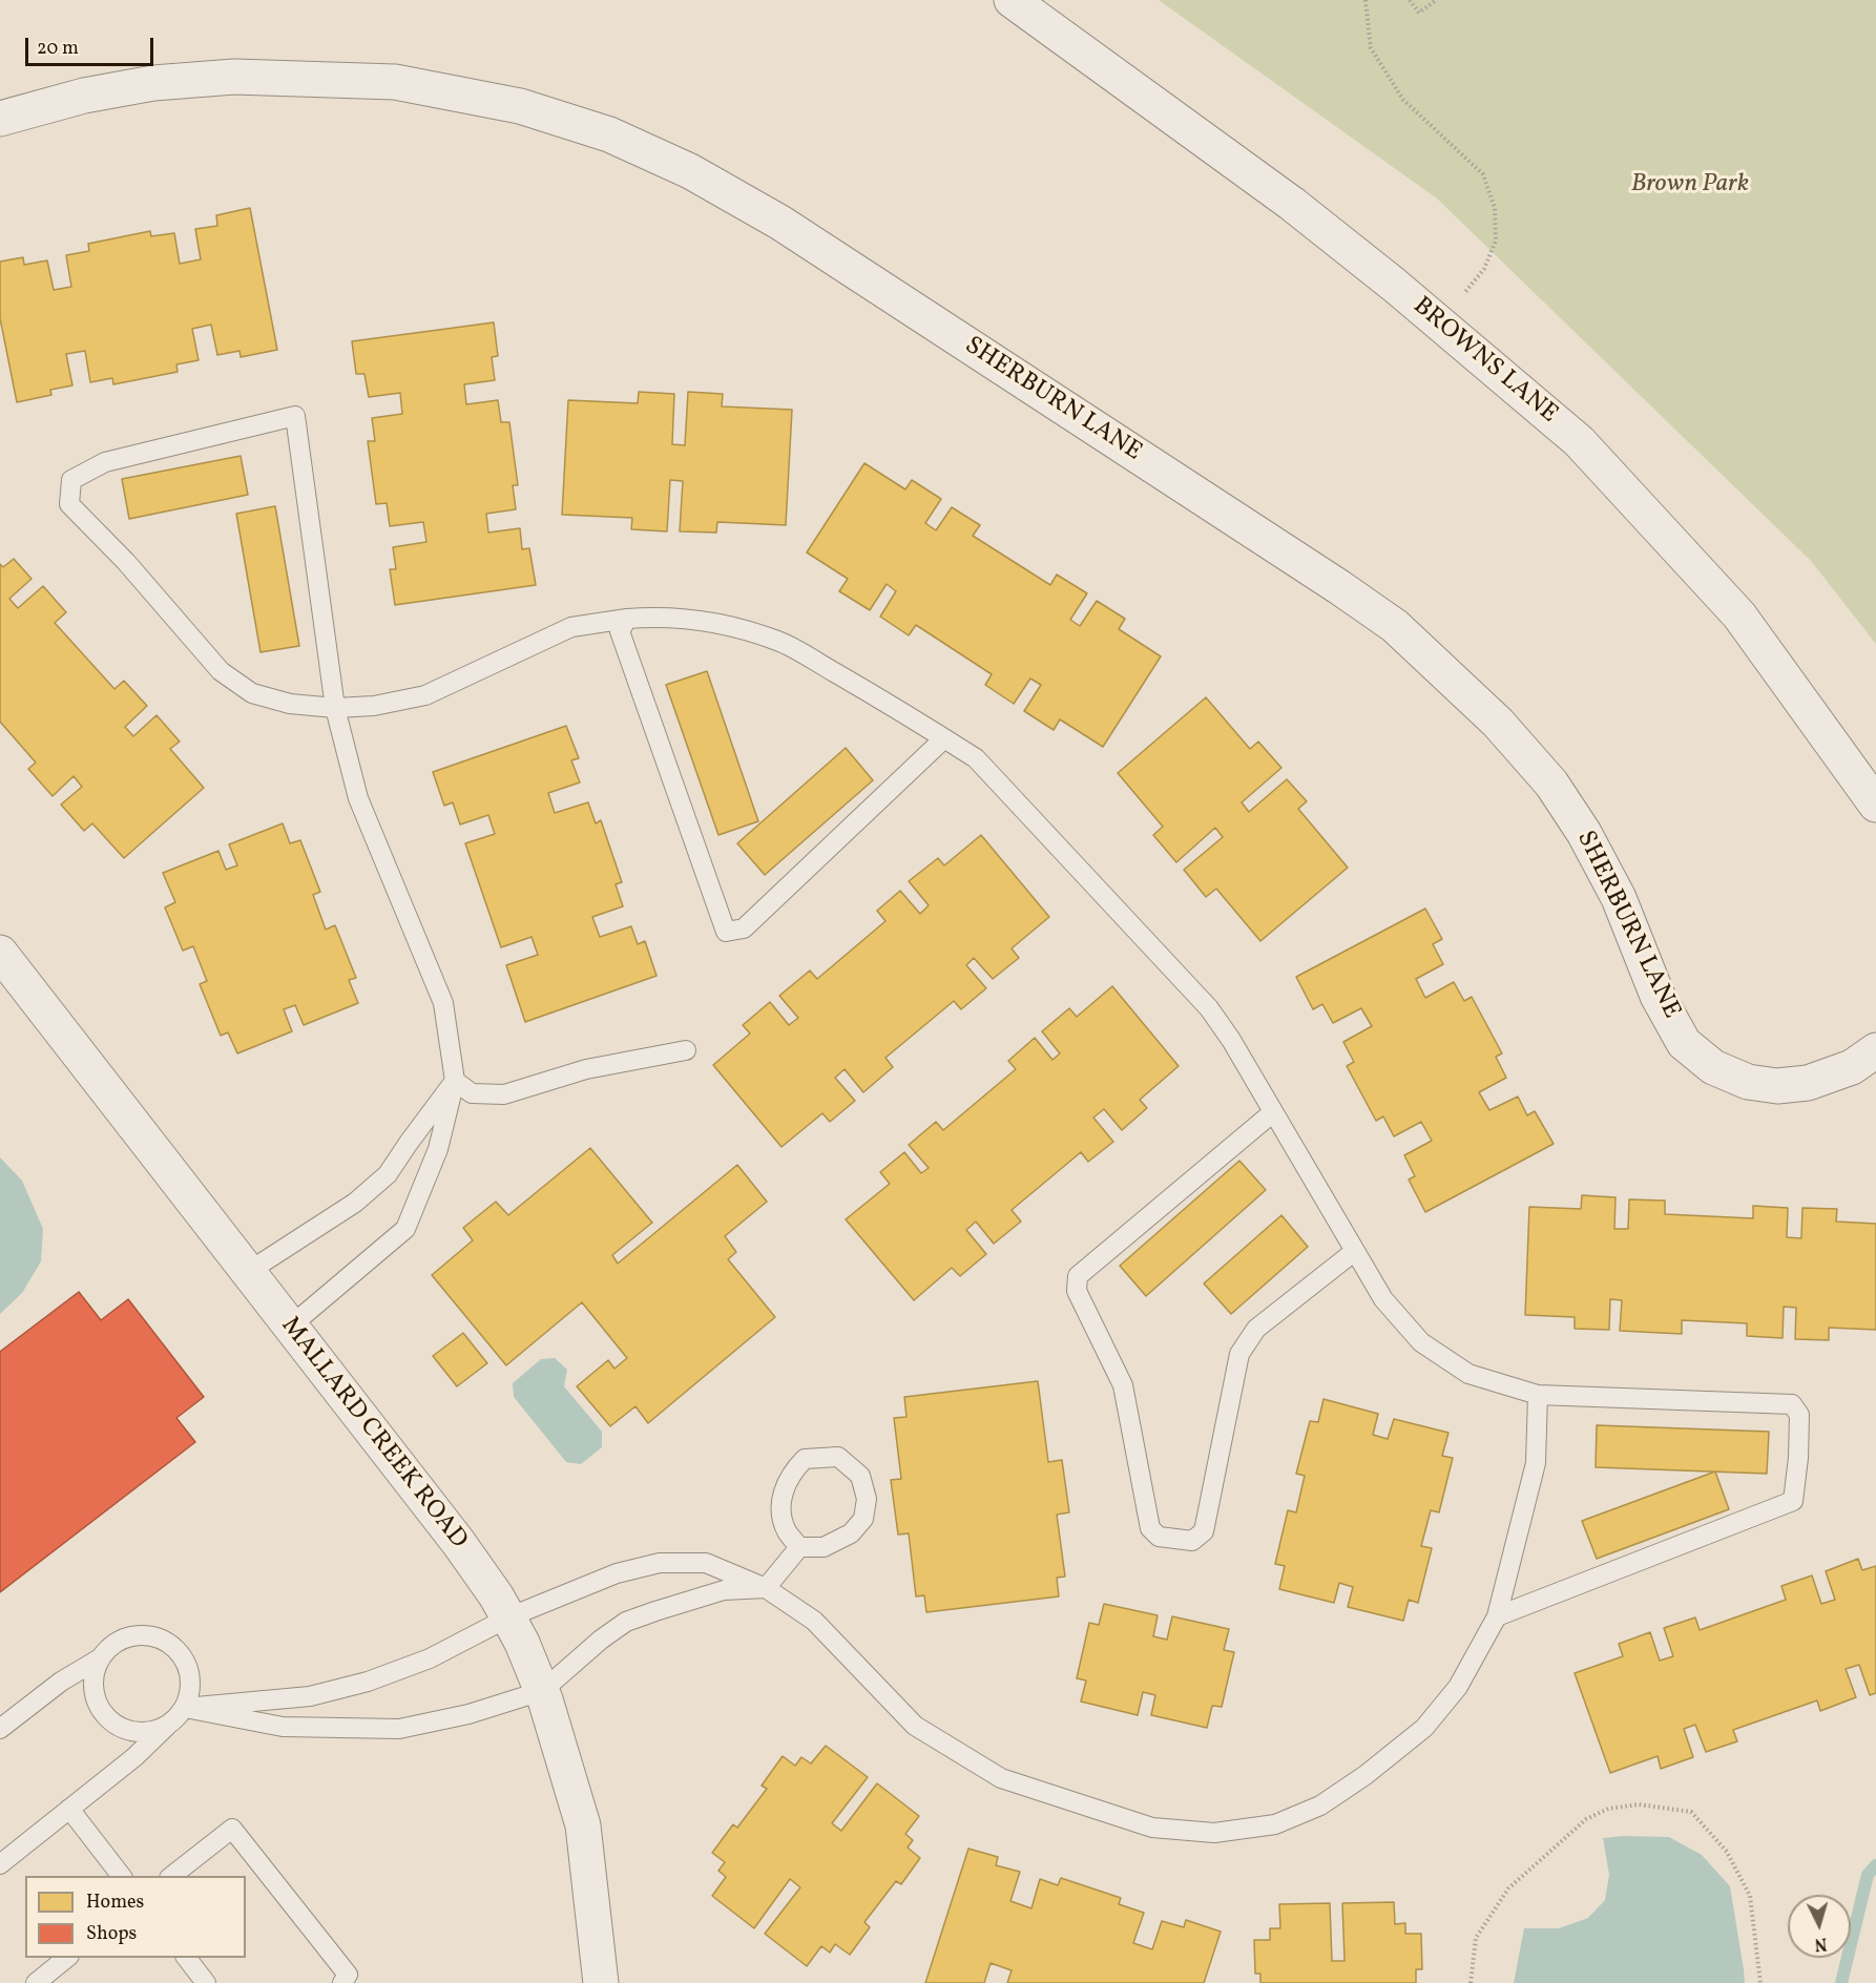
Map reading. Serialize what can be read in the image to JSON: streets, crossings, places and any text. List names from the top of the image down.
{
  "streets": {
    "street": ["BROWNS LANE", "SHERBURN LANE", "MALLARD CREEK ROAD"]
  },
  "parks": ["Brown Park"],
  "legend": ["Homes", "Shops"],
  "scale_bar": "20 m",
  "north": "bottom"
}
